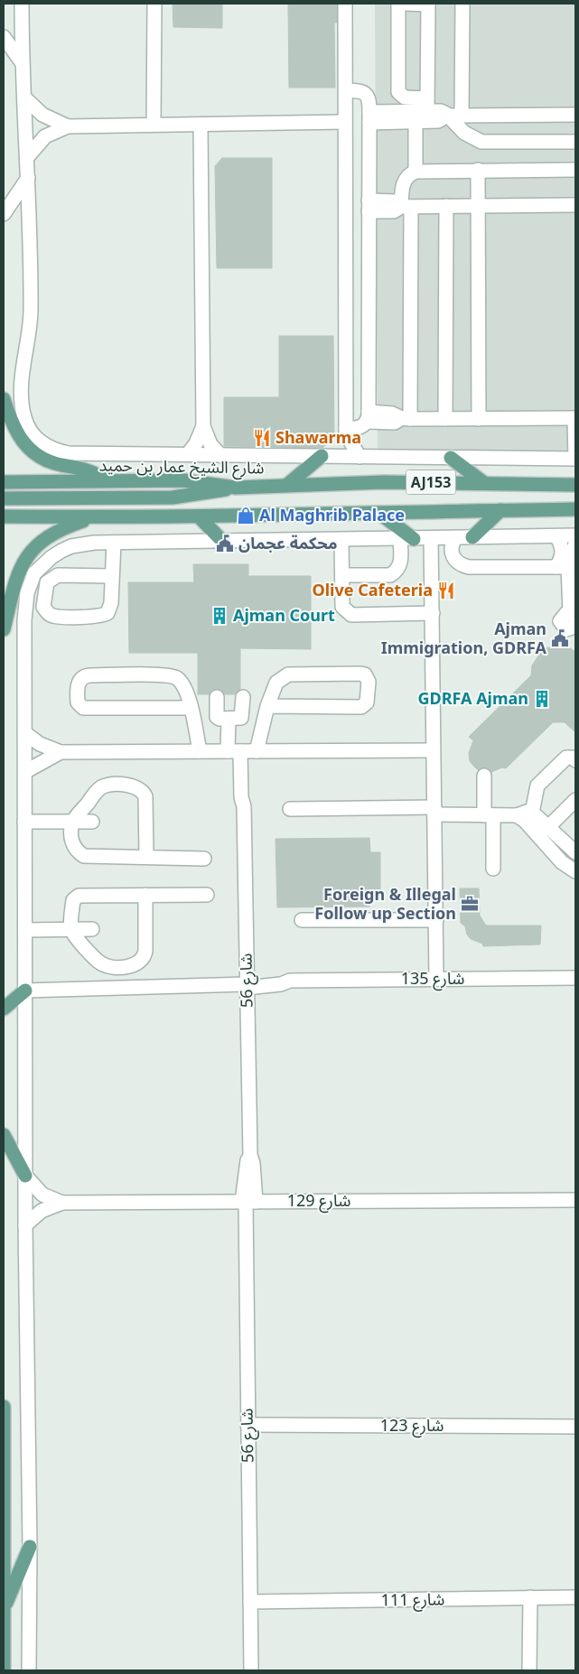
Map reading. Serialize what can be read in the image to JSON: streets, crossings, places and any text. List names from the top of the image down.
{
  "streets": {
    "main road": ["شارع الشيخ عمار بن حميد", "AJ153"],
    "street": [
      "شارع 135",
      "شارع 56",
      "شارع 129",
      "شارع 123",
      "شارع 111"
    ]
  },
  "crossings": [
    ["شارع 135", "شارع 56"],
    ["شارع 56", "شارع 129"],
    ["شارع 56", "شارع 123"],
    ["شارع 56", "شارع 111"]
  ],
  "places": {
    "restaurant": ["Shawarma", "Olive Cafeteria"],
    "shop": ["Al Maghrib Palace"],
    "public building": ["محكمة عجمان", "Ajman Immigration, GDRFA"],
    "building": ["Ajman Court", "GDRFA Ajman"],
    "office": ["Foreign & Illegal Follow up Section"]
  }
}
